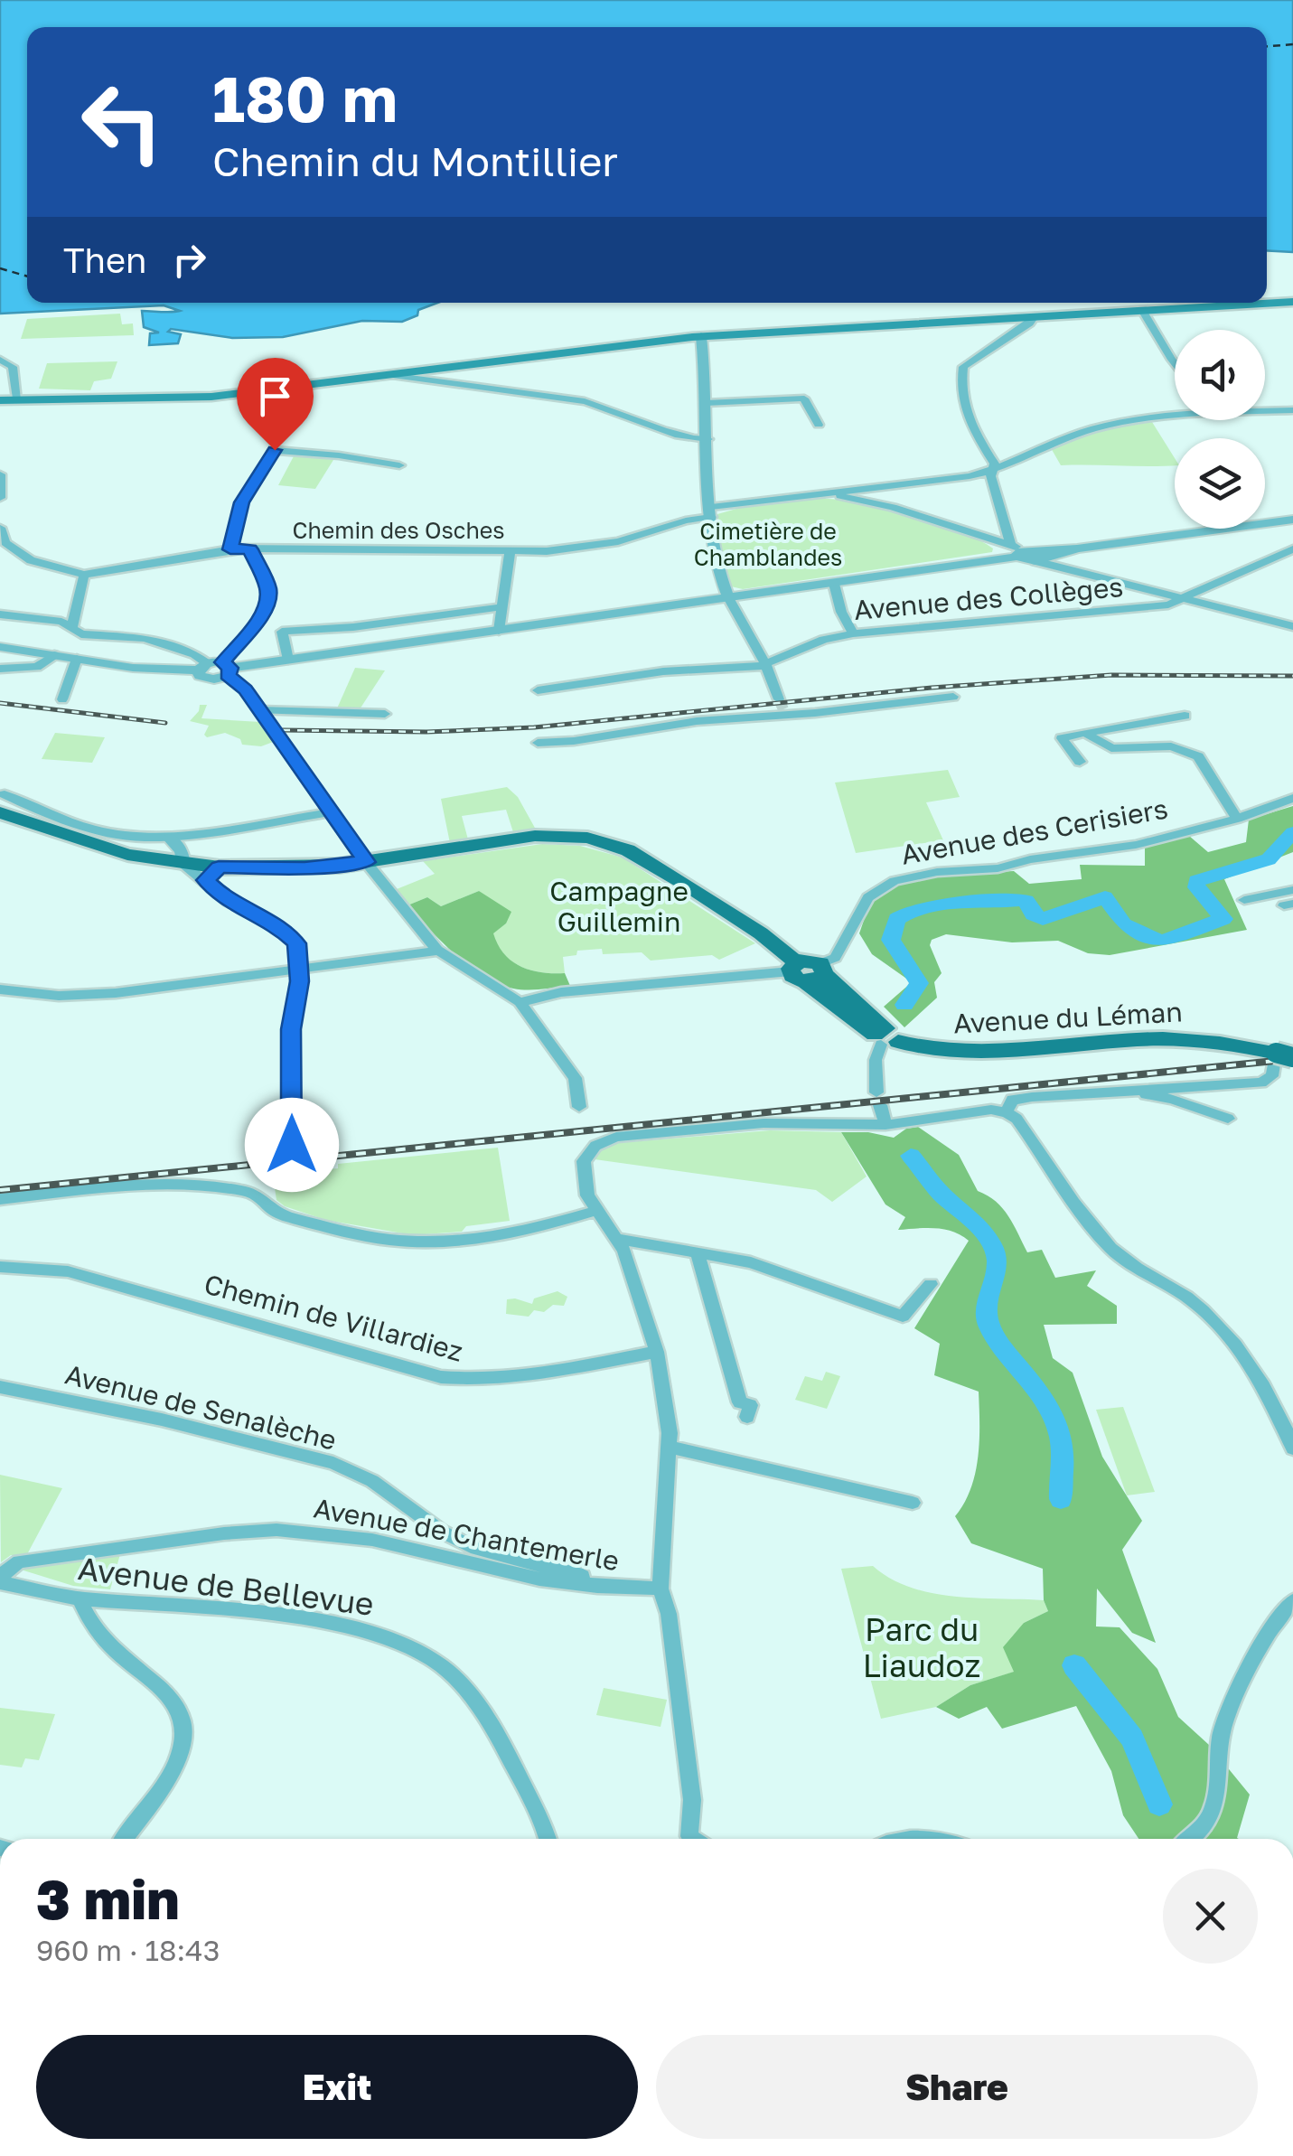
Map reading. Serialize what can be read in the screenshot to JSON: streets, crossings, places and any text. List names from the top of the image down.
{
  "streets": {
    "main road": ["Avenue du Léman"],
    "street": [
      "Chemin des Osches",
      "Avenue des Collèges",
      "Avenue des Cerisiers",
      "Chemin de Villardiez",
      "Avenue de Senalèche",
      "Avenue de Chantemerle",
      "Avenue de Bellevue"
    ]
  },
  "crossings": [
    ["Avenue de Senalèche", "Avenue de Chantemerle"],
    ["Avenue de Chantemerle", "Avenue de Bellevue"]
  ],
  "parks": ["Cimetière de Chamblandes", "Campagne Guillemin", "Parc du Liaudoz"],
  "page": {
    "turn": ["180 m", "Chemin du Montillier"],
    "then": "Then",
    "heading": ["3 min", "960 m · 18:43"],
    "buttons": ["Exit", "Share"]
  }
}
